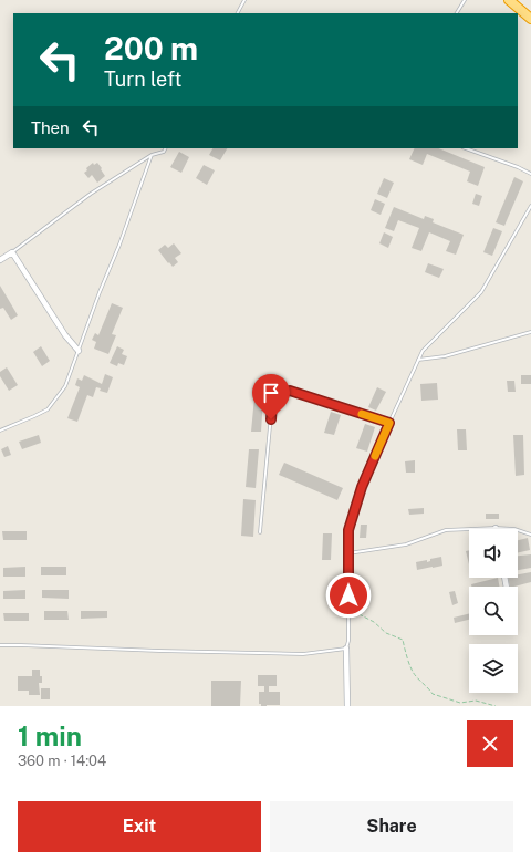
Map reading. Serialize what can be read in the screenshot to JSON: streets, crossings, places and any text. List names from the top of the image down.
{
  "page": {
    "turn": ["200 m", "Turn left"],
    "then": "Then",
    "heading": ["1 min", "360 m · 14:04"],
    "buttons": ["Exit", "Share"]
  }
}
